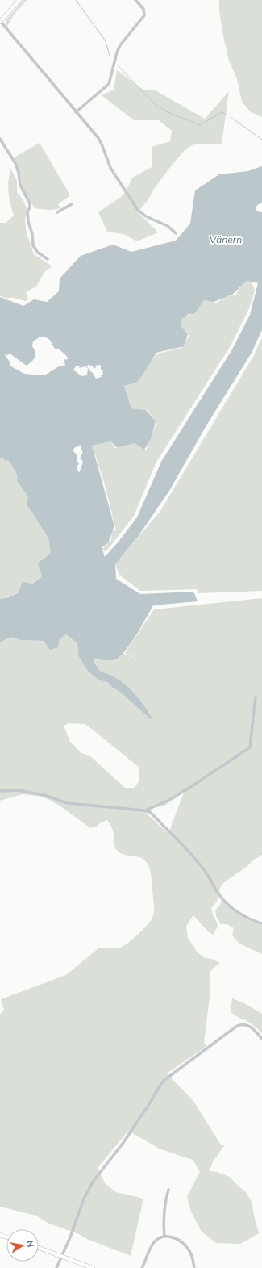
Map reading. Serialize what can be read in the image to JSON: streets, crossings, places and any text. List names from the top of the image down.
{
  "water": ["Vänern"],
  "north": "right"
}
